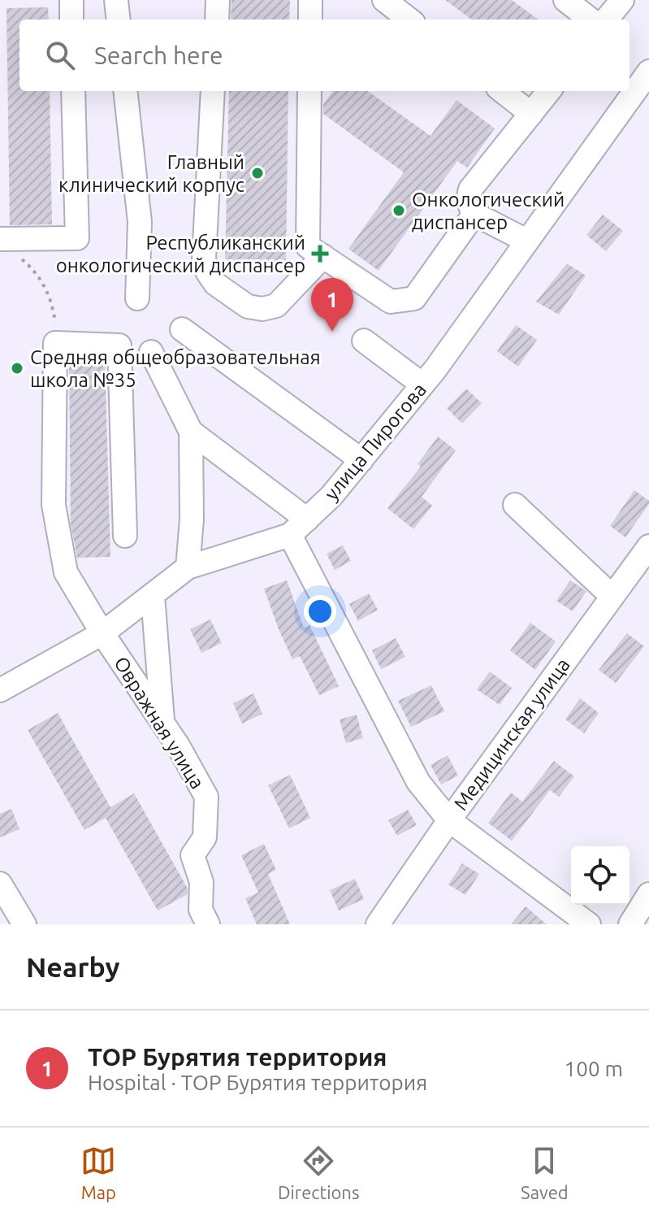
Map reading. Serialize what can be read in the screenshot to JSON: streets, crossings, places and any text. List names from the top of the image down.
{
  "streets": {
    "street": ["улица Пирогова", "Овражная улица", "Медицинская улица"]
  },
  "crossings": [
    ["улица Пирогова", "Овражная улица"]
  ],
  "places": {
    "other": ["Главный клинический корпус", "Онкологический диспансер", "Средняя общеобразовательная школа №35"],
    "health": ["Республиканский онкологический диспансер"]
  },
  "page": {
    "search": "Search here",
    "pins": "1",
    "heading": "Nearby",
    "list": [
      {
        "mark": "1",
        "name": "ТОР Бурятия территория",
        "note": "Hospital · ТОР Бурятия территория",
        "value": "100 m"
      }
    ],
    "nav": ["Map", "Directions", "Saved"]
  }
}
